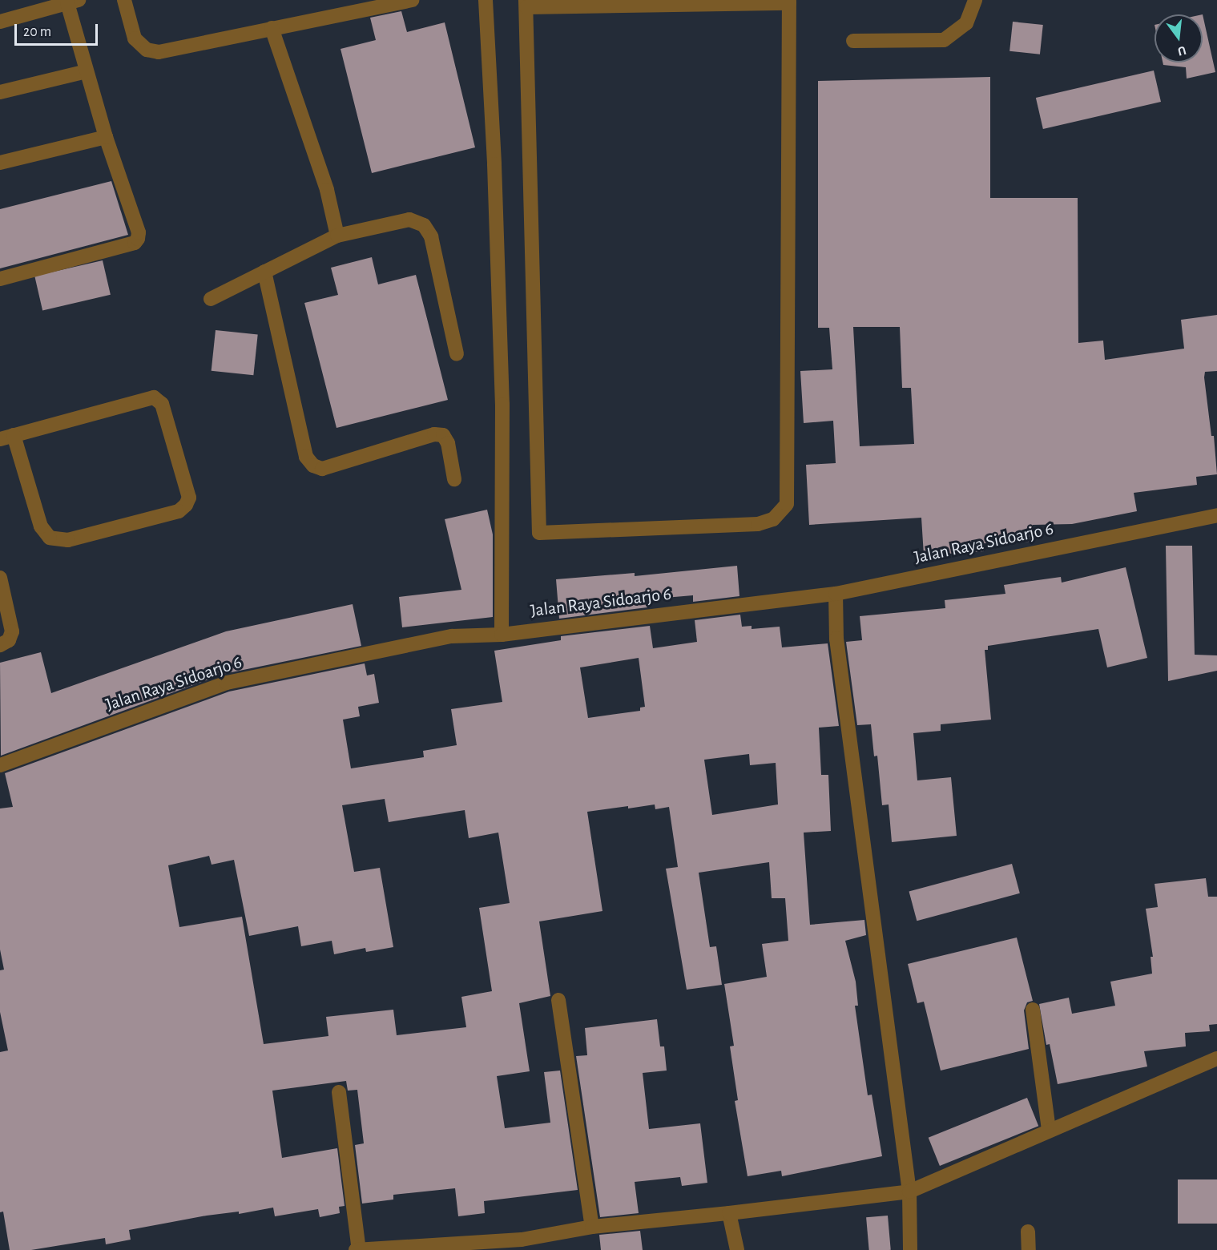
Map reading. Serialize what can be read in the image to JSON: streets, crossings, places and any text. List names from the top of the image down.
{
  "streets": {
    "street": ["Jalan Raya Sidoarjo 6"]
  },
  "scale_bar": "20 m",
  "north": "bottom"
}
